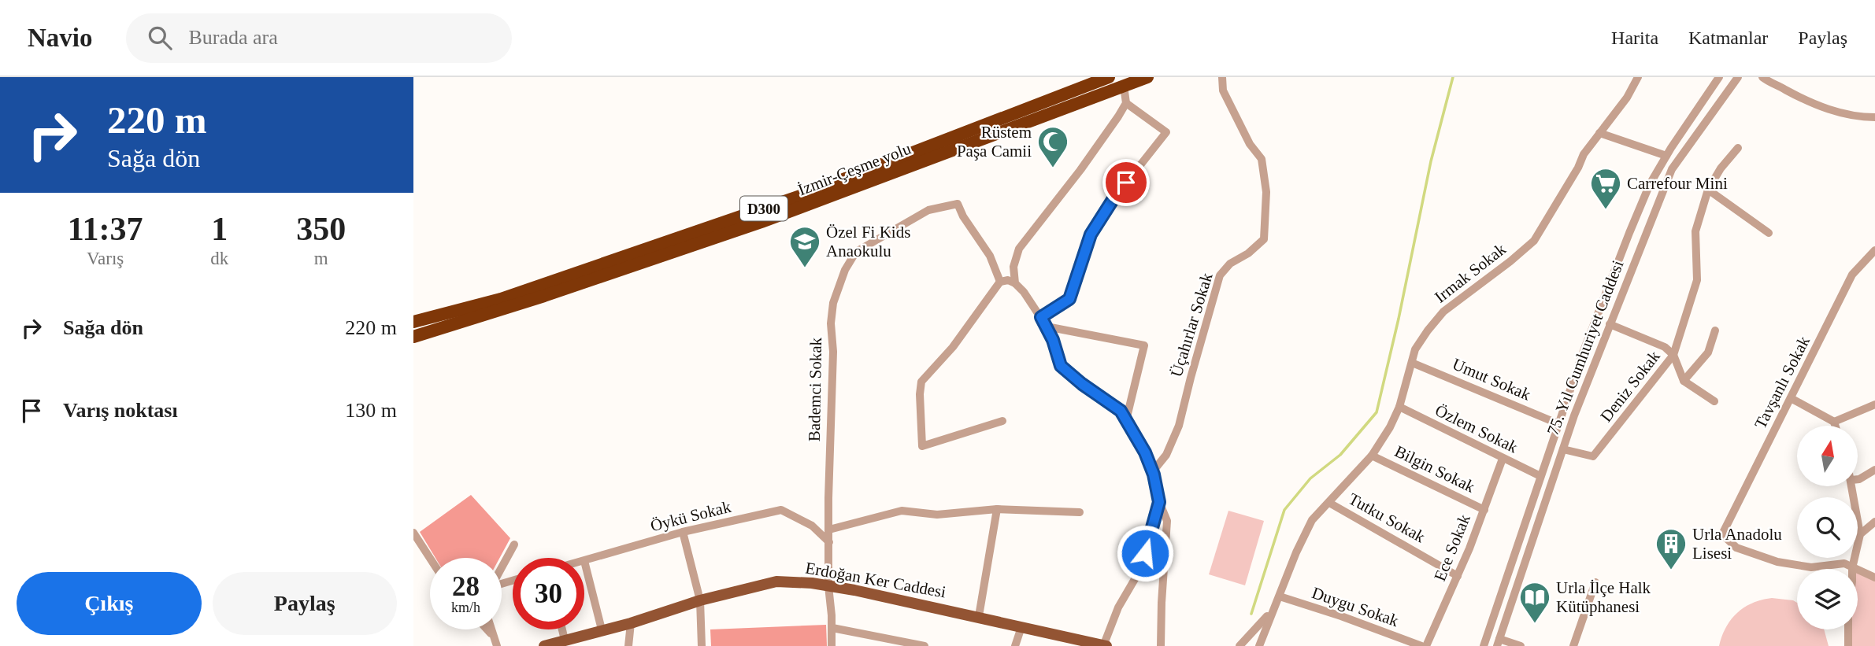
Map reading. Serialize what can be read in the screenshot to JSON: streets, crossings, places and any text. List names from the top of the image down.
{
  "streets": {
    "highway": ["İzmir-Çeşme yolu", "D300"],
    "main road": ["Erdoğan Ker Caddesi"],
    "street": [
      "Irmak Sokak",
      "Üçahırlar Sokak",
      "75. Yıl Cumhuriyet Caddesi",
      "Umut Sokak",
      "Tavşanlı Sokak",
      "Deniz Sokak",
      "Bademci Sokak",
      "Özlem Sokak",
      "Bilgin Sokak",
      "Öykü Sokak",
      "Tutku Sokak",
      "Ece Sokak",
      "Duygu Sokak"
    ]
  },
  "crossings": [
    ["Irmak Sokak", "Umut Sokak"],
    ["Irmak Sokak", "Özlem Sokak"],
    ["Irmak Sokak", "Bilgin Sokak"],
    ["Irmak Sokak", "Tutku Sokak"],
    ["Irmak Sokak", "Duygu Sokak"],
    ["75. Yıl Cumhuriyet Caddesi", "Umut Sokak"],
    ["75. Yıl Cumhuriyet Caddesi", "Deniz Sokak"],
    ["75. Yıl Cumhuriyet Caddesi", "Özlem Sokak"],
    ["Bademci Sokak", "Öykü Sokak"],
    ["Bademci Sokak", "Erdoğan Ker Caddesi"],
    ["Özlem Sokak", "Ece Sokak"],
    ["Bilgin Sokak", "Ece Sokak"],
    ["Tutku Sokak", "Ece Sokak"]
  ],
  "places": {
    "mosque": ["Rüstem Paşa Camii"],
    "supermarket": ["Carrefour Mini"],
    "school or university": ["Özel Fi Kids Anaokulu"],
    "building": ["Urla Anadolu Lisesi"],
    "library": ["Urla İlçe Halk Kütüphanesi"]
  },
  "north": "top",
  "page": {
    "header": "Navio",
    "search": "Burada ara",
    "nav": ["Harita", "Katmanlar", "Paylaş"],
    "turn": ["220 m", "Sağa dön"],
    "eta": [
      "11:37",
      "Varış",
      "1",
      "dk",
      "350",
      "m"
    ],
    "list": [
      {
        "name": "Sağa dön",
        "value": "220 m"
      },
      {
        "name": "Varış noktası",
        "value": "130 m"
      }
    ],
    "speed": "28 km/h",
    "limit": "30",
    "buttons": ["Çıkış", "Paylaş"]
  }
}
